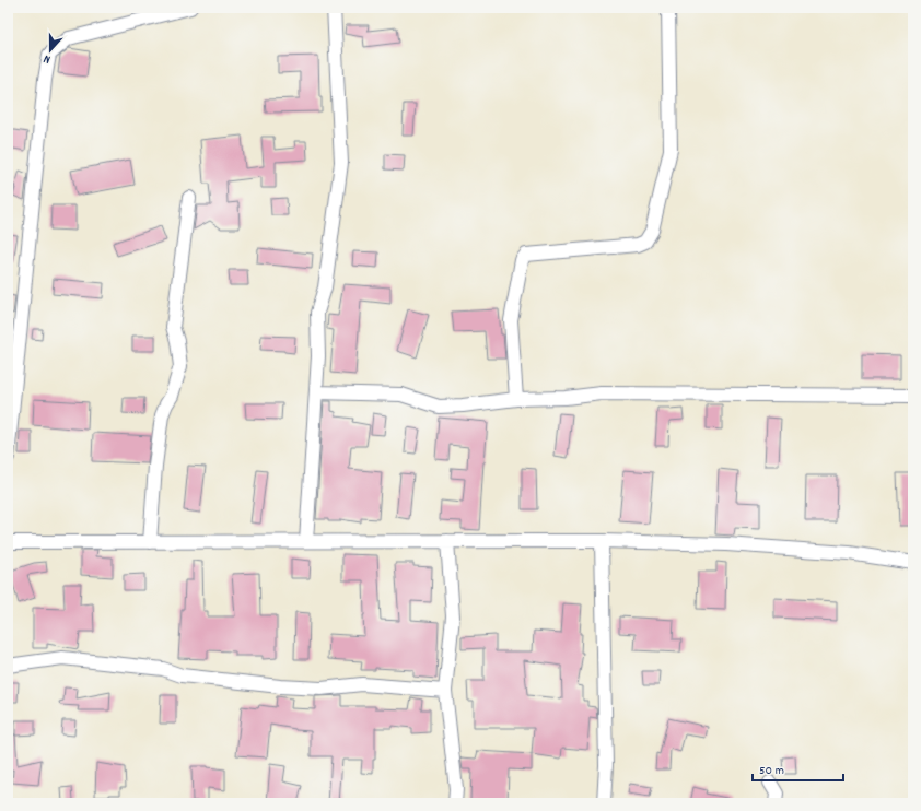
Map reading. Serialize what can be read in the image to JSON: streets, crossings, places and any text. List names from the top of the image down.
{
  "scale_bar": "50 m",
  "north": "bottom"
}
